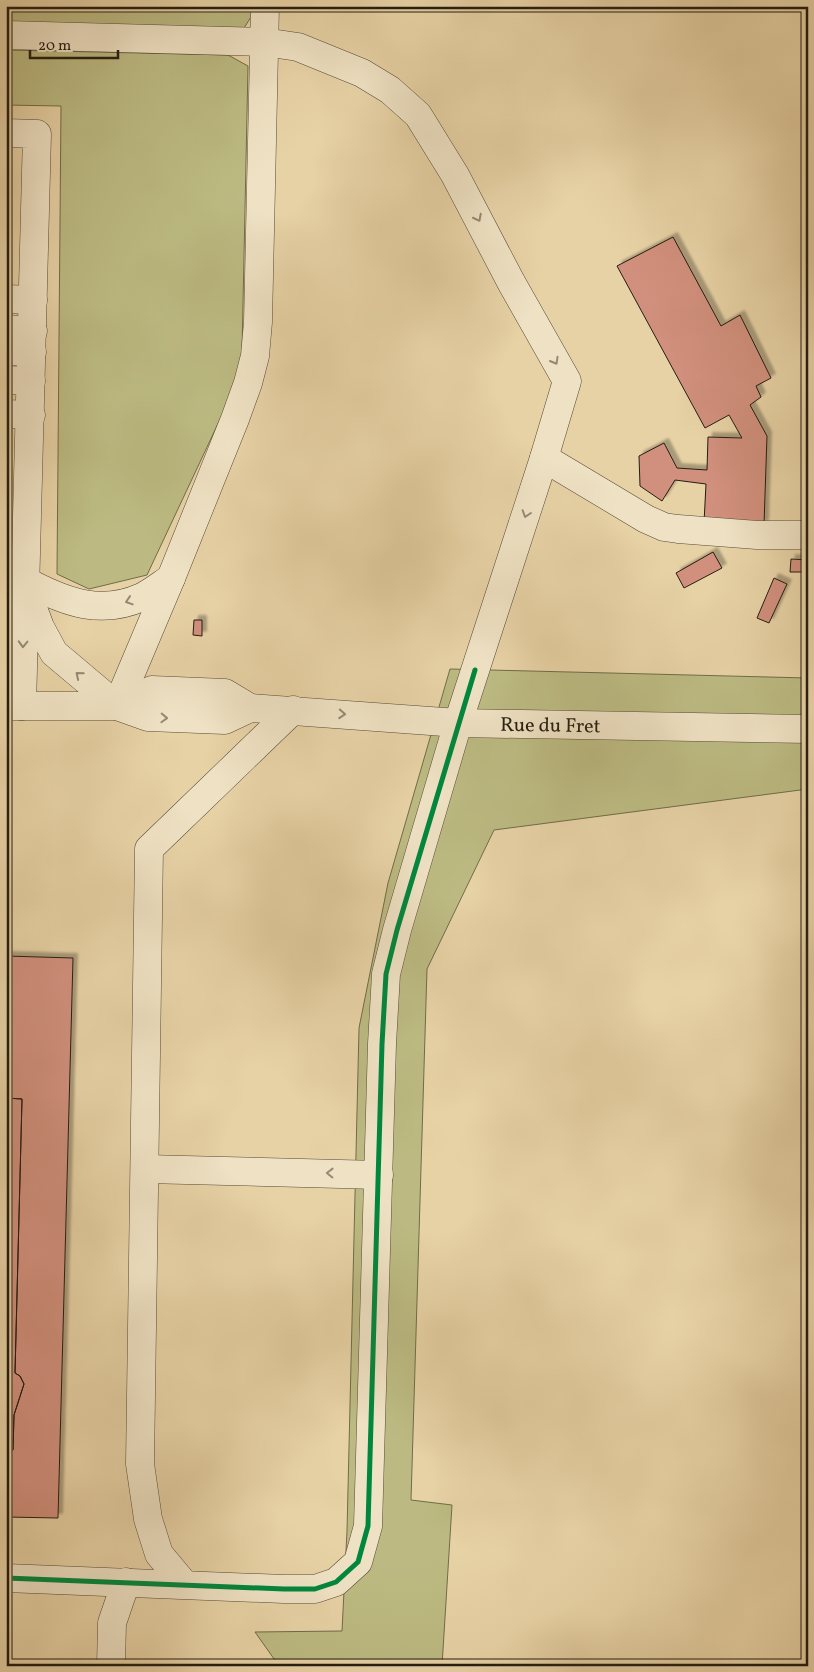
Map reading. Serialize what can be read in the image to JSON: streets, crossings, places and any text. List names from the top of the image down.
{
  "streets": {
    "street": ["Rue du Fret"]
  },
  "scale_bar": "20 m"
}
